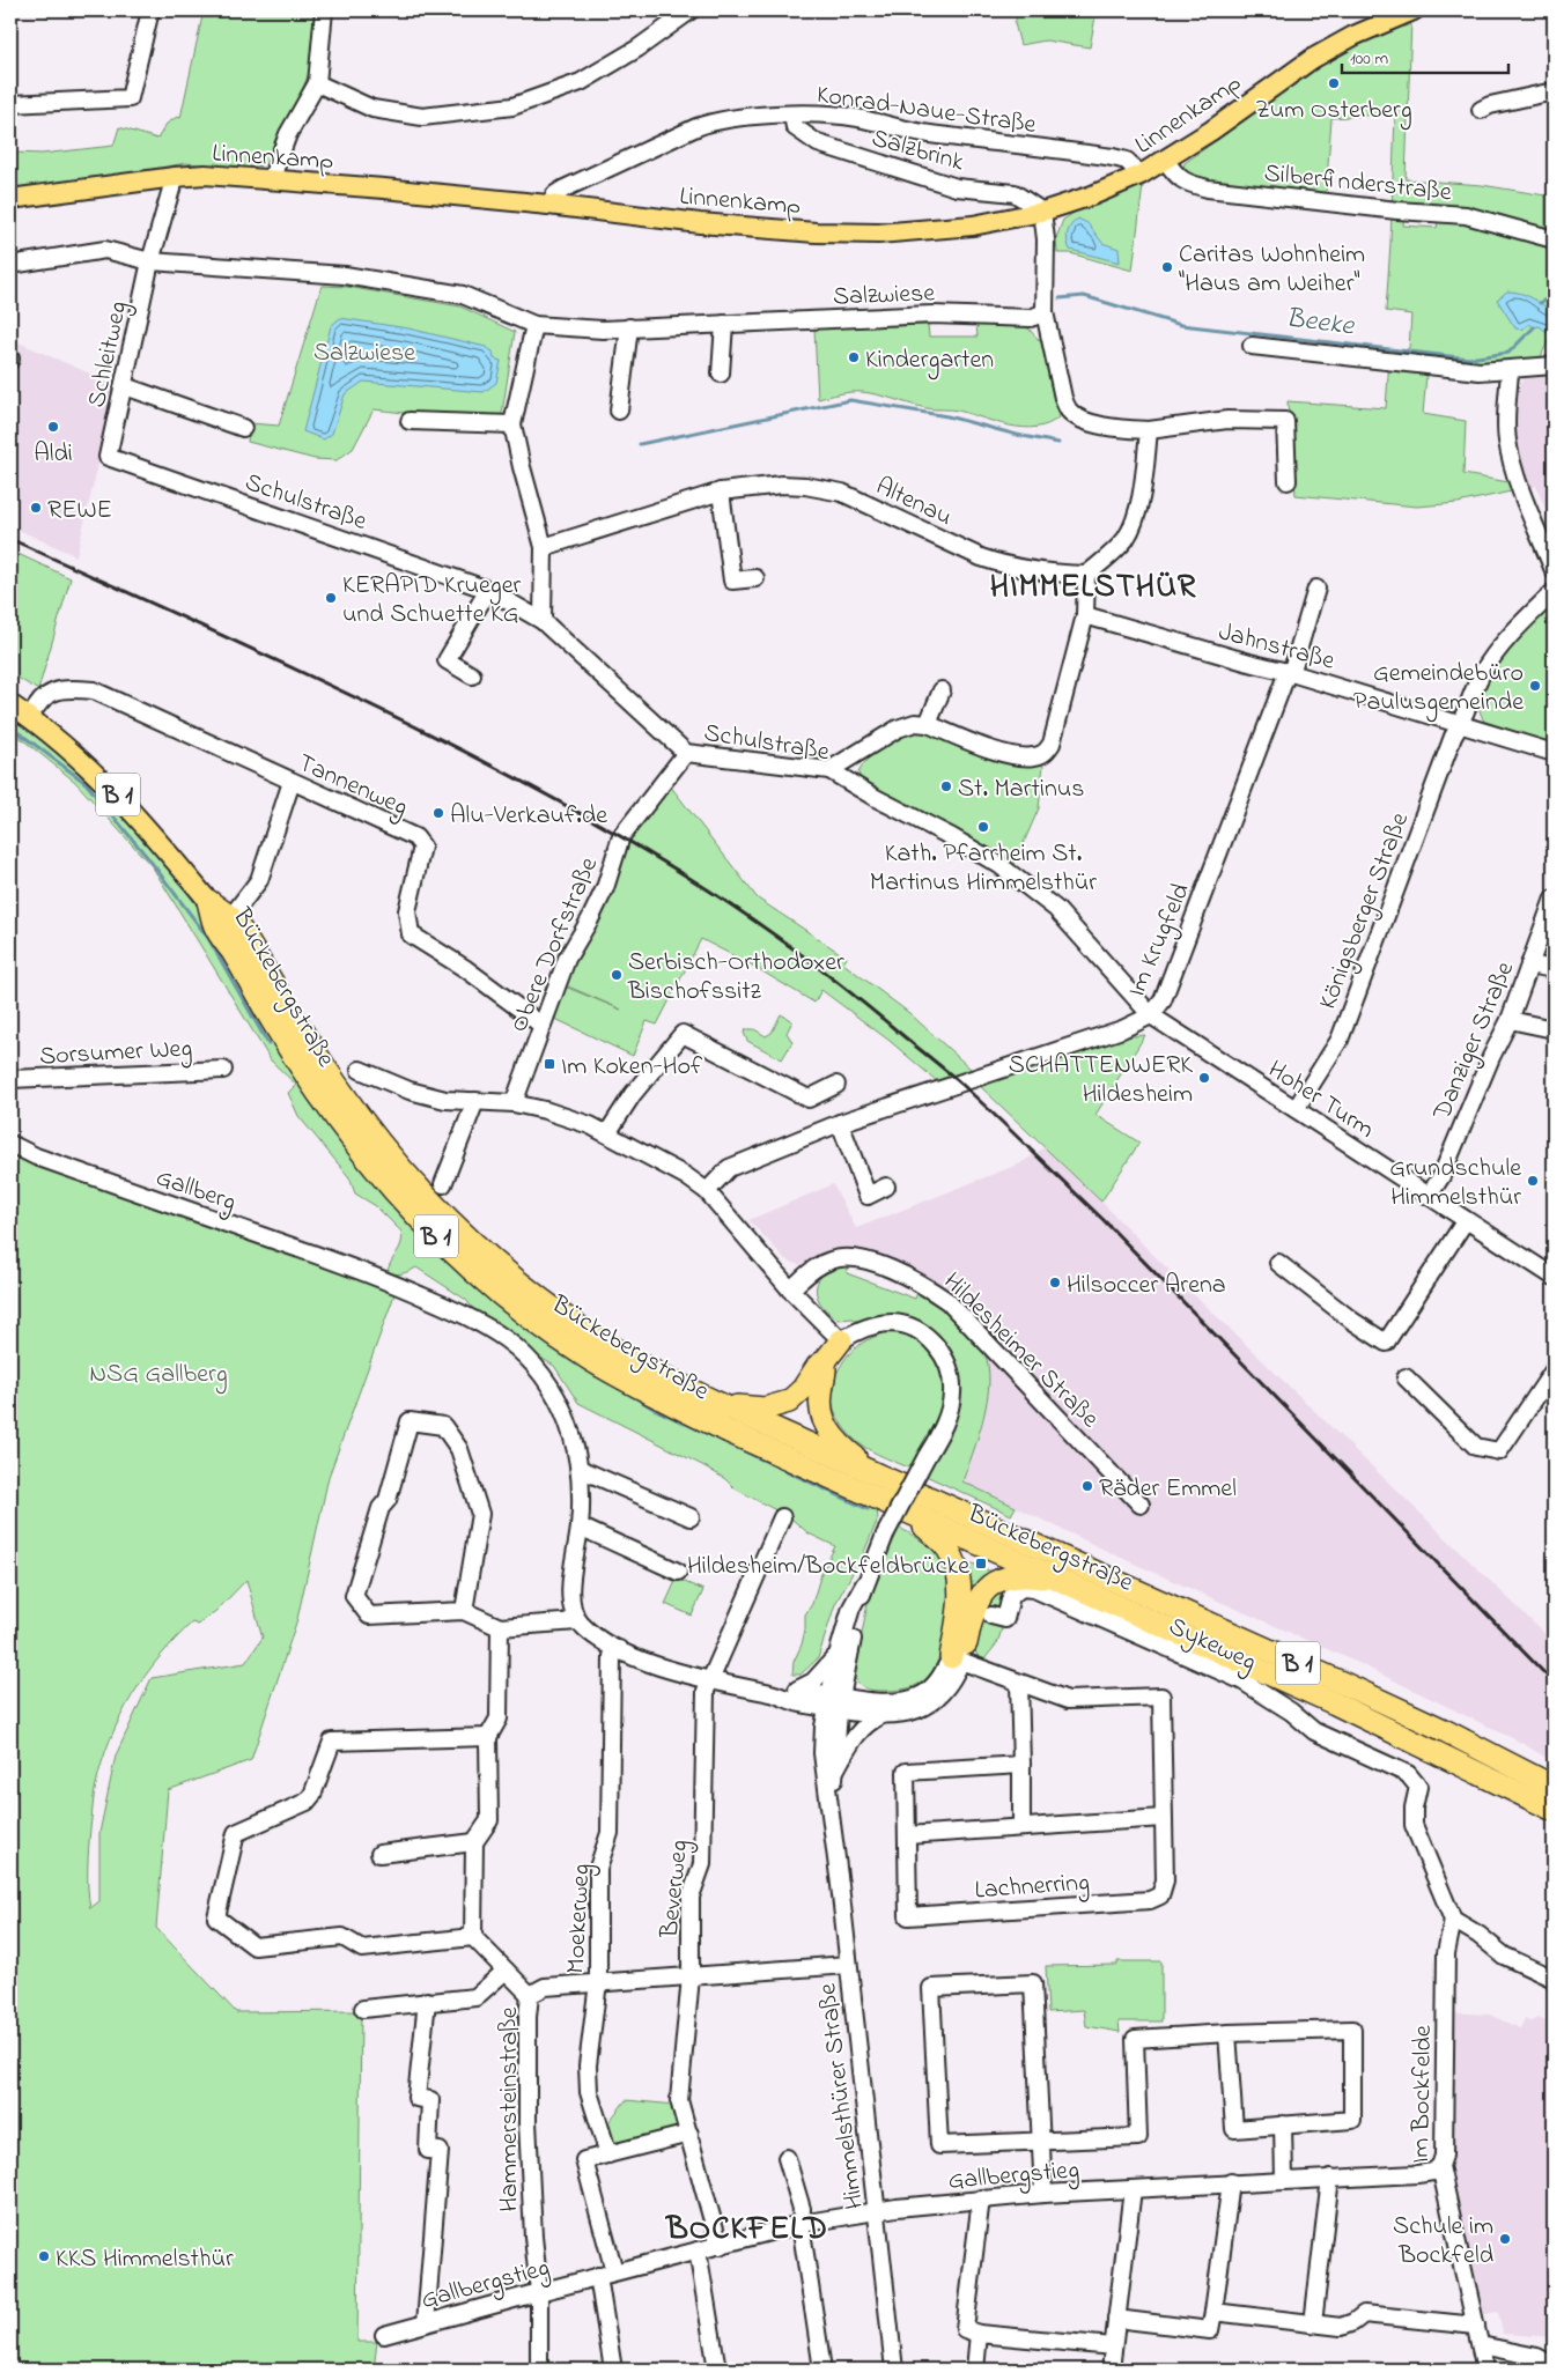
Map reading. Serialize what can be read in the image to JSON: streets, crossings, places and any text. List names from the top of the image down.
{
  "streets": {
    "highway": ["B 1", "Bückebergstraße"],
    "main road": ["Linnenkamp"],
    "street": [
      "Konrad-Naue-Straße",
      "Salzbrink",
      "Silberfinderstraße",
      "Salzwiese",
      "Schleitweg",
      "Schulstraße",
      "Altenau",
      "Jahnstraße",
      "Tannenweg",
      "Königsberger Straße",
      "Im Krugfeld",
      "Obere Dorfstraße",
      "Danziger Straße",
      "Sorsumer Weg",
      "Hoher Turm",
      "Gallberg",
      "Hildesheimer Straße",
      "Sykeweg",
      "Lachnerring",
      "Beverweg",
      "Moekerweg",
      "Im Bockfelde",
      "Himmelsthürer Straße",
      "Hammersteinstraße",
      "Gallbergstieg"
    ]
  },
  "crossings": [
    ["Konrad-Naue-Straße", "Linnenkamp"],
    ["Konrad-Naue-Straße", "Salzbrink"],
    ["Linnenkamp", "Salzbrink"],
    ["Linnenkamp", "Silberfinderstraße"],
    ["Linnenkamp", "Schleitweg"],
    ["Salzwiese", "Schleitweg"],
    ["Schleitweg", "Schulstraße"],
    ["Schulstraße", "Im Krugfeld"],
    ["Schulstraße", "Obere Dorfstraße"],
    ["Schulstraße", "Hoher Turm"],
    ["Jahnstraße", "Königsberger Straße"],
    ["Jahnstraße", "Im Krugfeld"],
    ["Tannenweg", "Obere Dorfstraße"],
    ["B 1", "Bückebergstraße"],
    ["Königsberger Straße", "Hoher Turm"],
    ["Im Krugfeld", "Hoher Turm"],
    ["Danziger Straße", "Hoher Turm"],
    ["Sykeweg", "Im Bockfelde"],
    ["Beverweg", "Hammersteinstraße"],
    ["Beverweg", "Gallbergstieg"],
    ["Moekerweg", "Hammersteinstraße"],
    ["Im Bockfelde", "Gallbergstieg"],
    ["Himmelsthürer Straße", "Hammersteinstraße"],
    ["Himmelsthürer Straße", "Gallbergstieg"],
    ["Hammersteinstraße", "Gallbergstieg"]
  ],
  "districts": ["HIMMELSTHÜR", "BOCKFELD"],
  "water": ["Beeke"],
  "parks": ["Salzwiese", "NSG Gallberg"],
  "places": {
    "other": [
      "Zum Osterberg",
      "Caritas Wohnheim \"Haus am Weiher\"",
      "Kindergarten",
      "Aldi",
      "REWE",
      "KERAPID Krueger und Schuette KG",
      "Gemeindebüro Paulusgemeinde",
      "St. Martinus",
      "Alu-Verkauf.de",
      "Kath. Pfarrheim St. Martinus Himmelsthür",
      "Serbisch-Orthodoxer Bischofssitz",
      "SCHATTENWERK Hildesheim",
      "Grundschule Himmelsthür",
      "Hilsoccer Arena",
      "Räder Emmel",
      "Schule im Bockfeld",
      "KKS Himmelsthür"
    ],
    "transit": ["Im Koken-Hof", "Hildesheim/Bockfeldbrücke"]
  },
  "scale_bar": "100 m"
}
